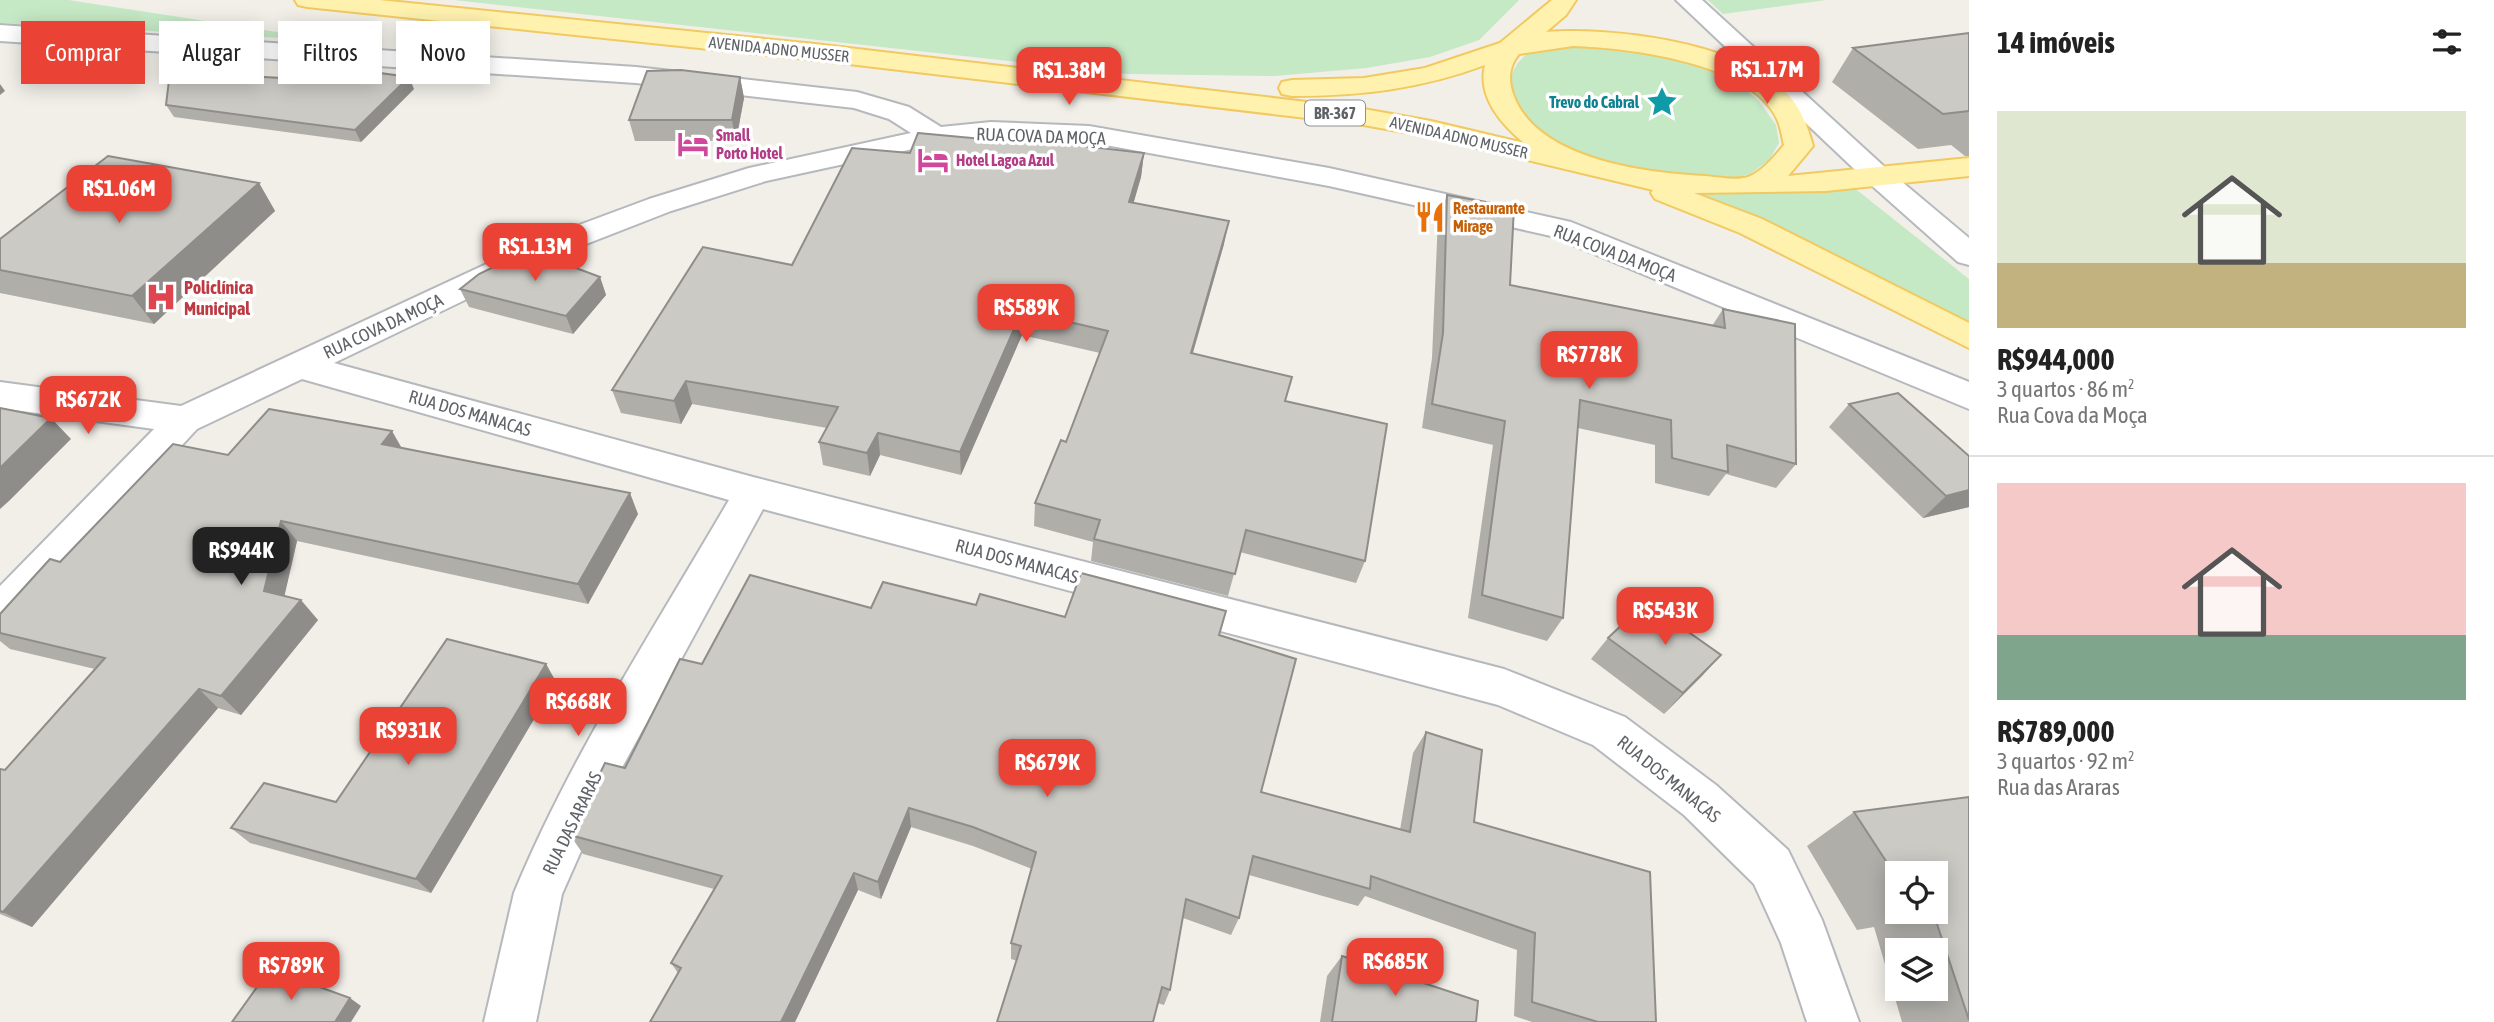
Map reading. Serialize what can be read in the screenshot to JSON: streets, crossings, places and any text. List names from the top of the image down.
{
  "streets": {
    "main road": ["AVENIDA ADNO MUSSER", "BR-367"],
    "street": ["RUA COVA DA MOÇA", "RUA DOS MANACAS", "RUA DAS ARARAS"]
  },
  "crossings": [
    ["AVENIDA ADNO MUSSER", "BR-367"],
    ["RUA COVA DA MOÇA", "RUA DOS MANACAS"],
    ["RUA DOS MANACAS", "RUA DAS ARARAS"]
  ],
  "places": {
    "place": ["Trevo do Cabral"],
    "hotel": ["Small Porto Hotel", "Hotel Lagoa Azul"],
    "restaurant": ["Restaurante Mirage"],
    "hospital": ["Policlínica Municipal"]
  },
  "page": {
    "heading": "14 imóveis",
    "chip": [
      "Comprar",
      "Alugar",
      "Filtros",
      "Novo"
    ],
    "price": [
      "R$1.17M",
      "R$1.38M",
      "R$1.06M",
      "R$1.13M",
      "R$589K",
      "R$778K",
      "R$672K",
      "R$944K",
      "R$543K",
      "R$668K",
      "R$931K",
      "R$679K",
      "R$685K",
      "R$789K"
    ],
    "list": [
      {
        "name": "R$944,000",
        "note": "3 quartos · 86 m² · Rua Cova da Moça"
      },
      {
        "name": "R$789,000",
        "note": "3 quartos · 92 m² · Rua das Araras"
      }
    ]
  }
}
